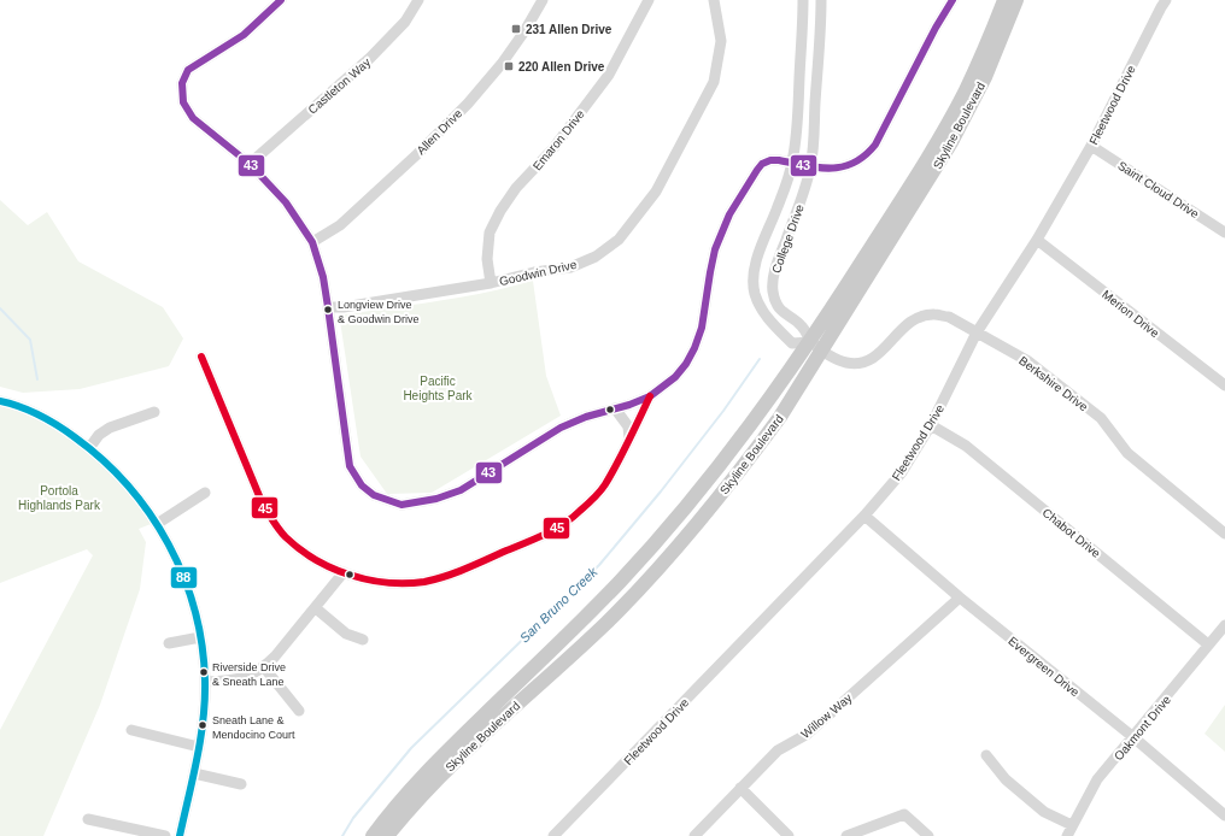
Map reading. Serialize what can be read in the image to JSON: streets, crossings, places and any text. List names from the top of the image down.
{
  "streets": {
    "main road": ["Skyline Boulevard"],
    "street": [
      "Castleton Way",
      "Fleetwood Drive",
      "Allen Drive",
      "Emaron Drive",
      "Saint Cloud Drive",
      "College Drive",
      "Goodwin Drive",
      "Merion Drive",
      "Berkshire Drive",
      "Chabot Drive",
      "Evergreen Drive",
      "Willow Way",
      "Oakmont Drive"
    ]
  },
  "crossings": [
    ["Fleetwood Drive", "Saint Cloud Drive"],
    ["Fleetwood Drive", "Merion Drive"],
    ["Fleetwood Drive", "Berkshire Drive"],
    ["Fleetwood Drive", "Chabot Drive"],
    ["Fleetwood Drive", "Evergreen Drive"],
    ["Skyline Boulevard", "College Drive"],
    ["Skyline Boulevard", "Berkshire Drive"],
    ["Emaron Drive", "Goodwin Drive"],
    ["College Drive", "Berkshire Drive"],
    ["Chabot Drive", "Oakmont Drive"],
    ["Evergreen Drive", "Willow Way"],
    ["Evergreen Drive", "Oakmont Drive"]
  ],
  "water": ["San Bruno Creek"],
  "parks": ["Pacific Heights Park", "Portola Highlands Park"],
  "places": {
    "transit": ["231 Allen Drive", "220 Allen Drive"],
    "other": ["Longview Drive & Goodwin Drive", "Riverside Drive & Sneath Lane", "Sneath Lane & Mendocino Court"]
  },
  "lines": ["transit line 43", "transit line 45", "transit line 88"]
}
